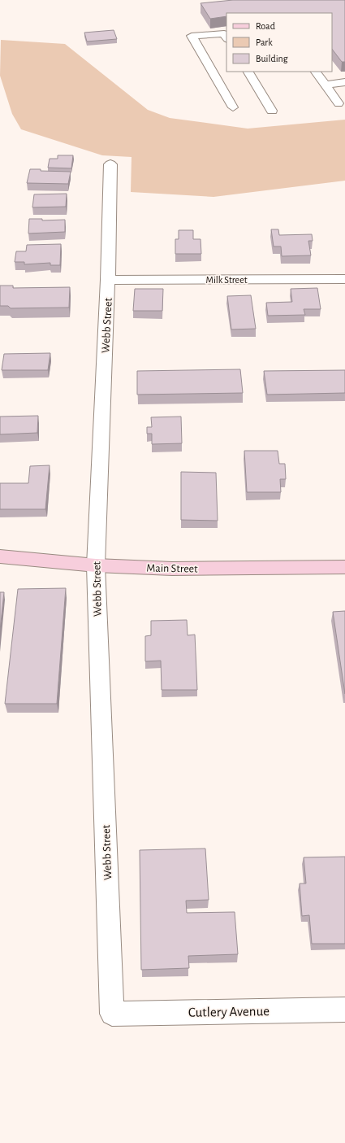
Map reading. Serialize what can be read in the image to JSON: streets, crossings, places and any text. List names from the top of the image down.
{
  "streets": {
    "main road": ["Main Street"],
    "street": ["Milk Street", "Webb Street", "Cutlery Avenue"]
  },
  "crossings": [
    ["Milk Street", "Webb Street"],
    ["Webb Street", "Main Street"],
    ["Webb Street", "Cutlery Avenue"]
  ],
  "legend": ["Road", "Park", "Building"]
}
